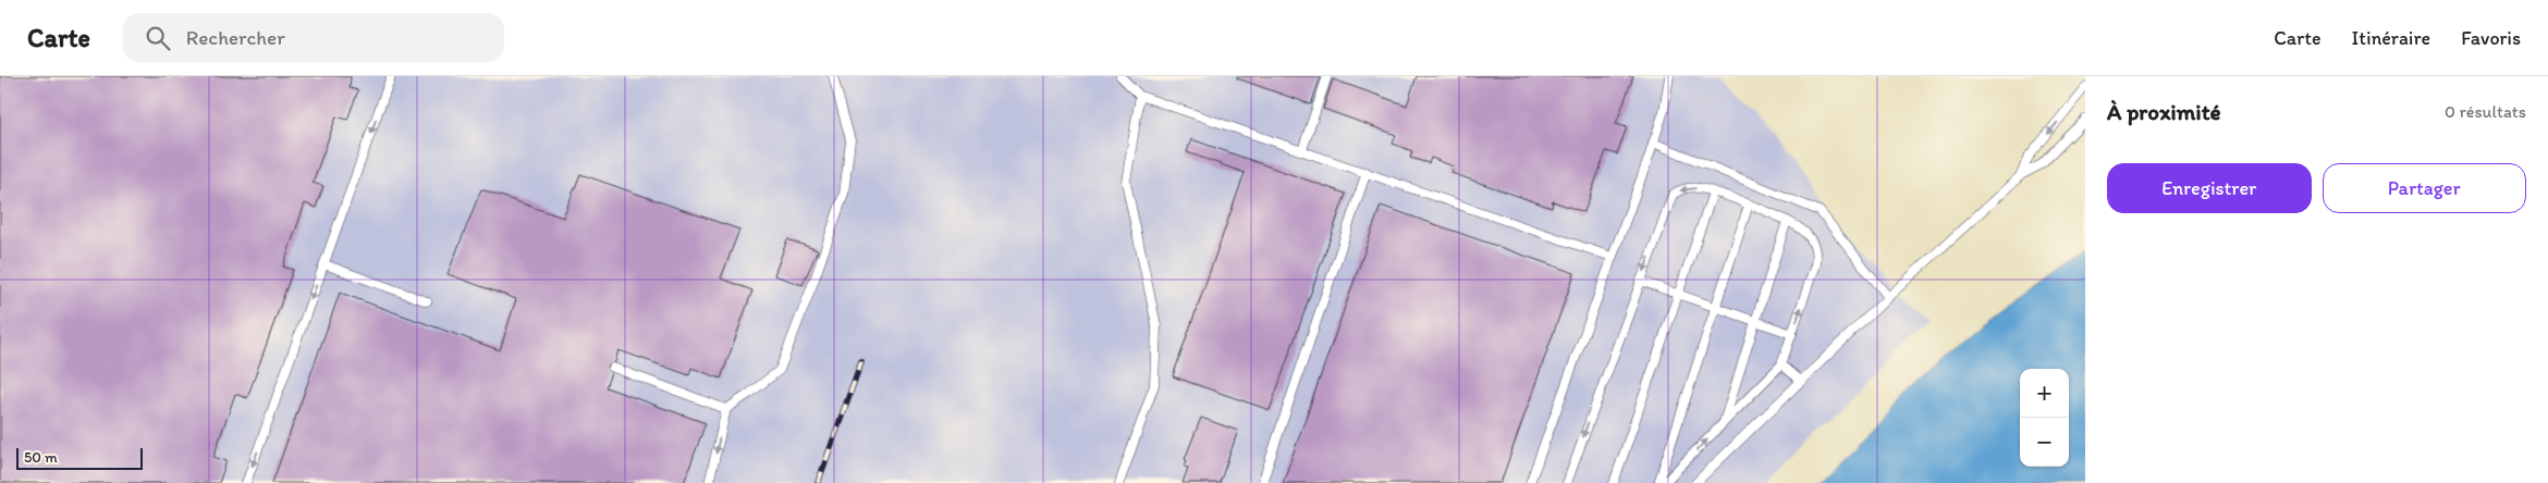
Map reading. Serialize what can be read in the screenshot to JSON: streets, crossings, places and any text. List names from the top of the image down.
{
  "scale_bar": "50 m",
  "page": {
    "header": "Carte",
    "search": "Rechercher",
    "nav": ["Carte", "Itinéraire", "Favoris"],
    "heading": ["À proximité", "0 résultats"],
    "buttons": ["Enregistrer", "Partager"],
    "map_buttons": ["+", "−"],
    "scale": "50 m"
  }
}
